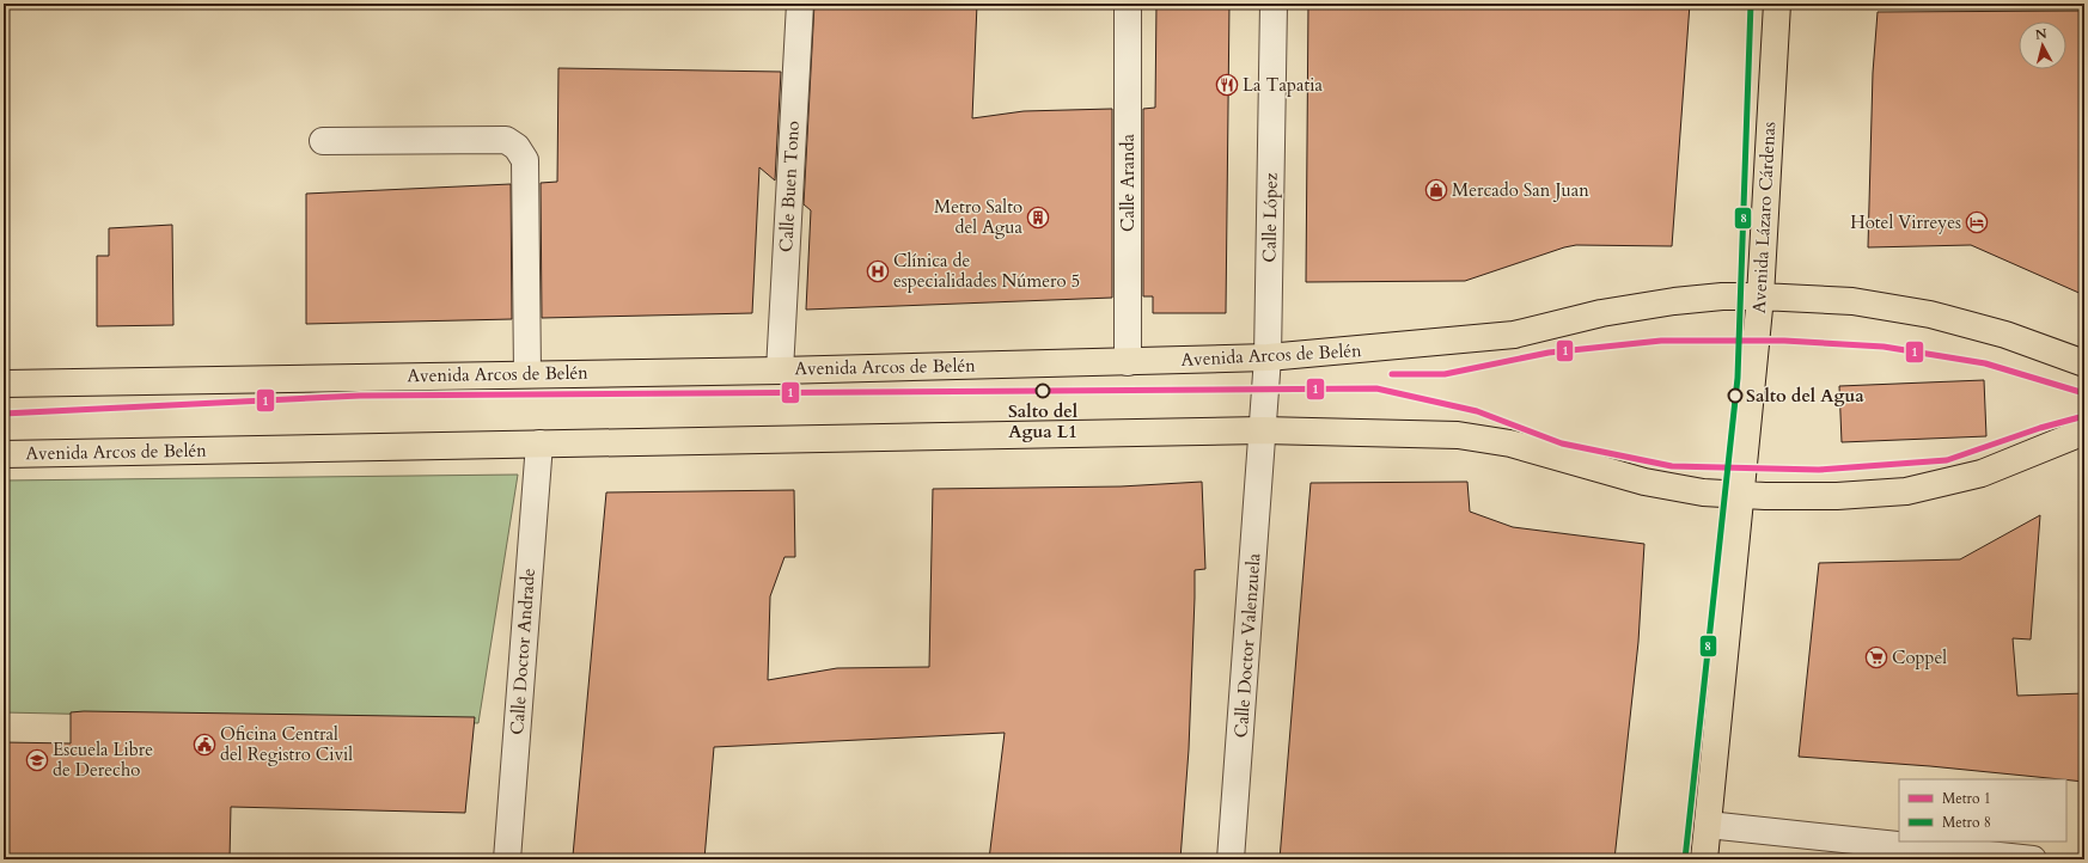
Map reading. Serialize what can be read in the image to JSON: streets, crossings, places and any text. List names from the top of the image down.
{
  "streets": {
    "main road": ["Avenida Lázaro Cárdenas", "Avenida Arcos de Belén"],
    "street": [
      "Calle Aranda",
      "Calle Buen Tono",
      "Calle López",
      "Calle Doctor Valenzuela",
      "Calle Doctor Andrade"
    ]
  },
  "crossings": [
    ["Calle Aranda", "Avenida Arcos de Belén"],
    ["Calle Buen Tono", "Avenida Arcos de Belén"],
    ["Calle López", "Avenida Arcos de Belén"],
    ["Calle López", "Calle Doctor Valenzuela"],
    ["Avenida Lázaro Cárdenas", "Avenida Arcos de Belén"],
    ["Avenida Arcos de Belén", "Calle Doctor Valenzuela"],
    ["Avenida Arcos de Belén", "Calle Doctor Andrade"]
  ],
  "places": {
    "restaurant": ["La Tapatia"],
    "shop": ["Mercado San Juan"],
    "building": ["Metro Salto del Agua"],
    "hotel": ["Hotel Virreyes"],
    "hospital": ["Clínica de especialidades Número 5"],
    "other": ["Salto del Agua L1", "Salto del Agua"],
    "supermarket": ["Coppel"],
    "public building": ["Oficina Central del Registro Civil"],
    "school or university": ["Escuela Libre de Derecho"]
  },
  "lines": ["metro line 8", "metro line 1"],
  "legend": ["Metro 1", "Metro 8"],
  "north": "top"
}
